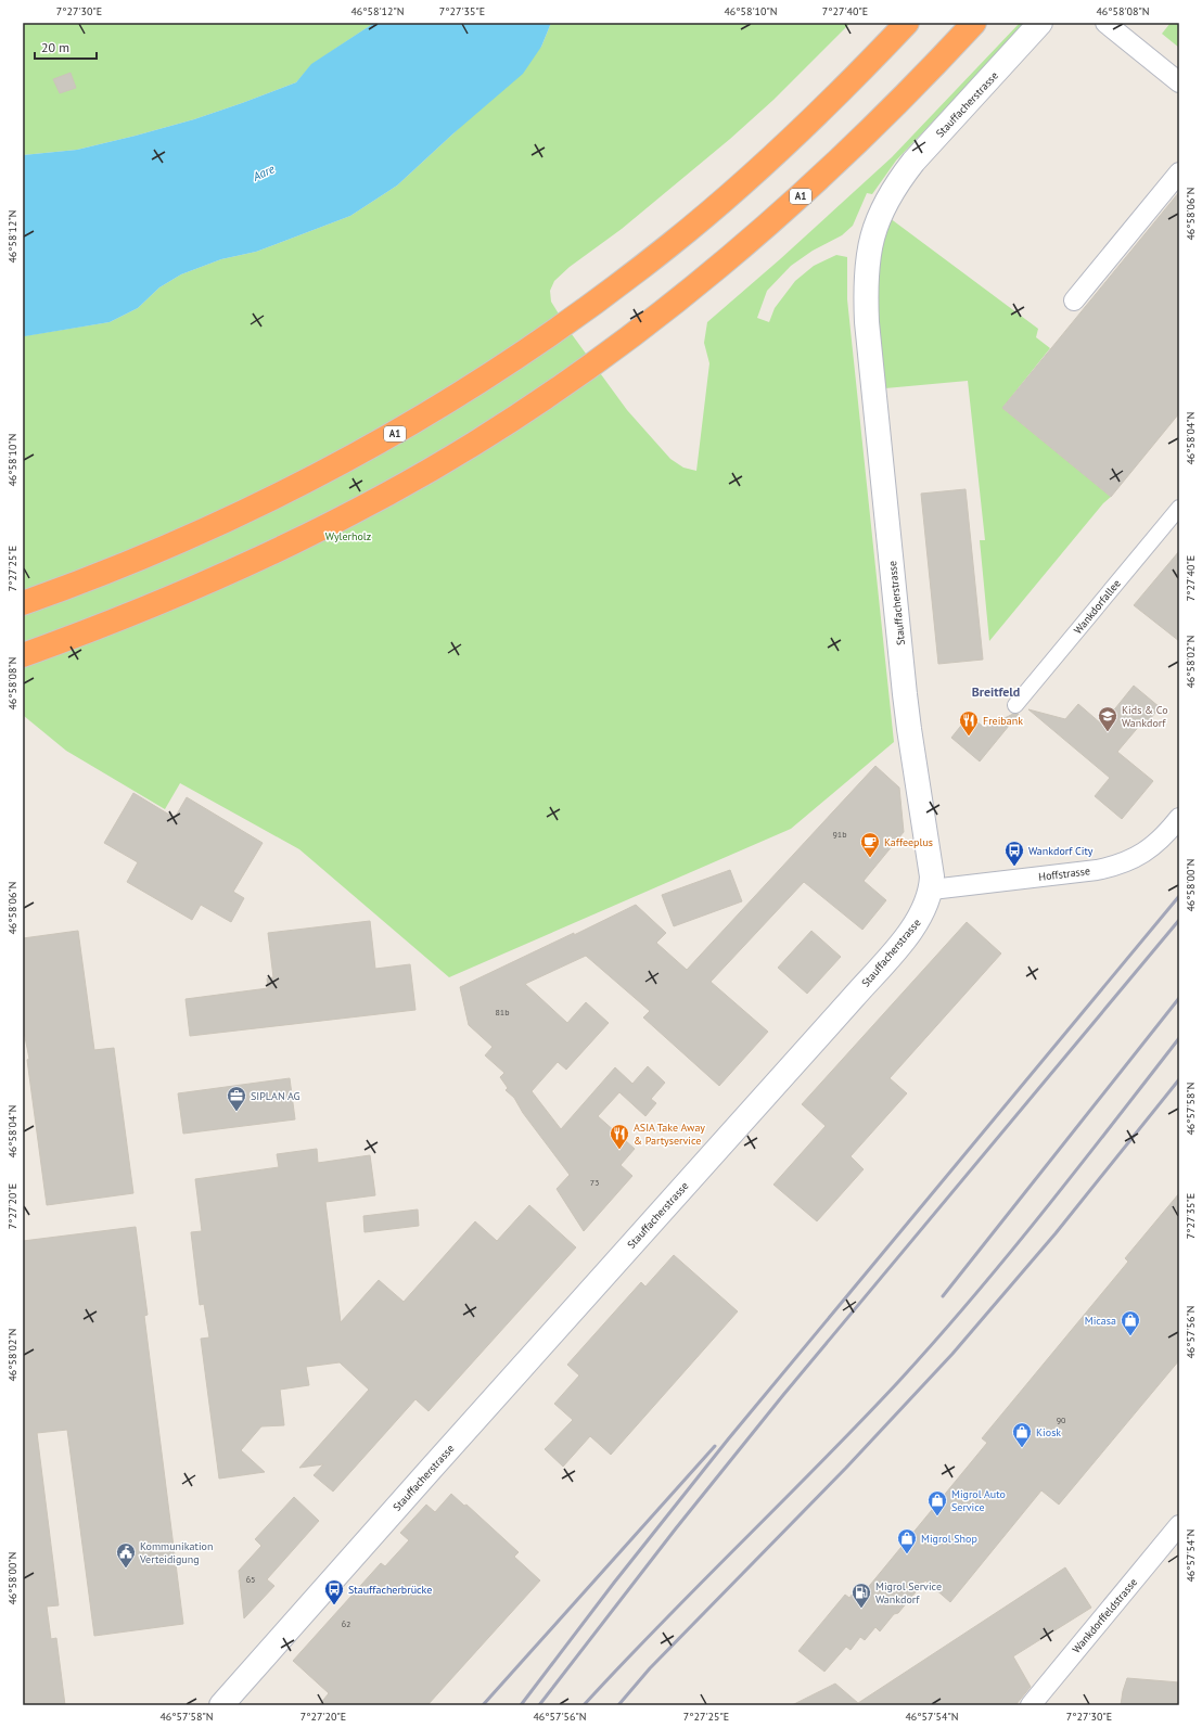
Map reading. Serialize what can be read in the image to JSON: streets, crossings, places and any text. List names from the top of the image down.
{
  "streets": {
    "highway": ["A1"],
    "street": [
      "Stauffacherstrasse",
      "Wankdorfallee",
      "Hoffstrasse",
      "Wankdorffeldstrasse"
    ]
  },
  "crossings": [
    ["Stauffacherstrasse", "Hoffstrasse"]
  ],
  "districts": ["Breitfeld"],
  "water": ["Aare"],
  "parks": ["Wylerholz"],
  "places": {
    "school or university": ["Kids & Co Wankdorf"],
    "restaurant": ["Freibank", "ASIA Take Away & Partyservice"],
    "cafe": ["Kaffeeplus"],
    "bus stop": ["Wankdorf City", "Stauffacherbrücke"],
    "office": ["SIPLAN AG"],
    "shop": [
      "Micasa",
      "Kiosk",
      "Migrol Auto Service",
      "Migrol Shop"
    ],
    "public building": ["Kommunikation Verteidigung"],
    "fuel station": ["Migrol Service Wankdorf"]
  },
  "house_numbers": [
    "91b",
    "81b",
    "73",
    "90",
    "65",
    "62"
  ],
  "scale_bar": "20 m",
  "coordinates": [
    "7°27'30\"E",
    "46°58'12\"N",
    "7°27'35\"E",
    "46°58'10\"N",
    "7°27'40\"E",
    "46°58'08\"N",
    "46°58'06\"N",
    "46°58'04\"N",
    "7°27'25\"E",
    "46°58'02\"N",
    "46°58'00\"N",
    "46°57'58\"N",
    "7°27'20\"E",
    "46°57'56\"N",
    "46°57'54\"N"
  ]
}
